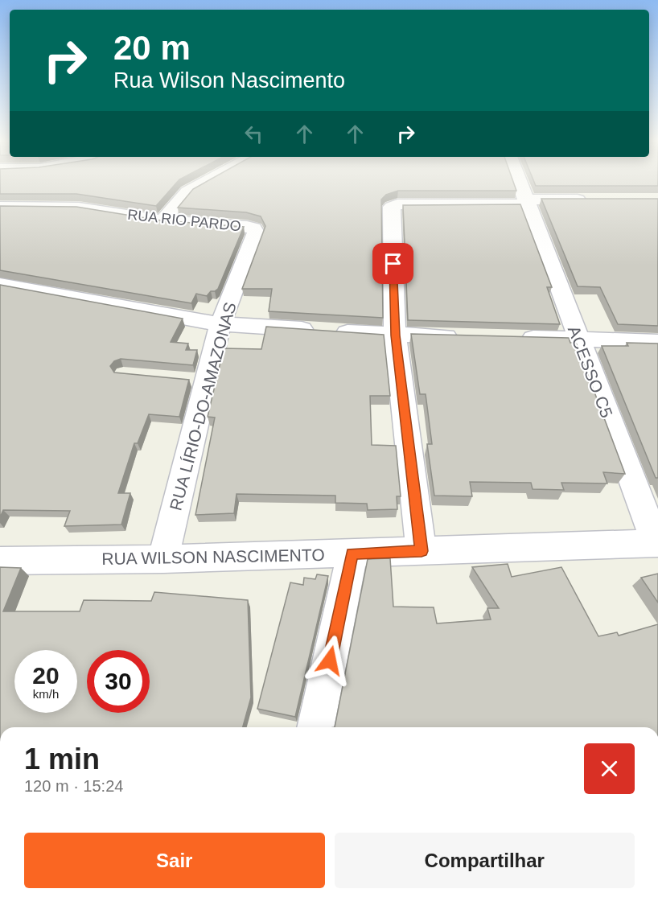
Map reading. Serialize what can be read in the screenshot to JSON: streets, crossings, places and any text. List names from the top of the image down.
{
  "streets": {
    "street": [
      "RUA RIO PARDO",
      "ACESSO C5",
      "RUA LÍRIO-DO-AMAZONAS",
      "RUA WILSON NASCIMENTO"
    ]
  },
  "crossings": [
    ["RUA RIO PARDO", "RUA LÍRIO-DO-AMAZONAS"],
    ["ACESSO C5", "RUA WILSON NASCIMENTO"],
    ["RUA LÍRIO-DO-AMAZONAS", "RUA WILSON NASCIMENTO"]
  ],
  "page": {
    "turn": ["20 m", "Rua Wilson Nascimento"],
    "speed": "20 km/h",
    "limit": "30",
    "heading": ["1 min", "120 m · 15:24"],
    "buttons": ["Sair", "Compartilhar"]
  }
}
